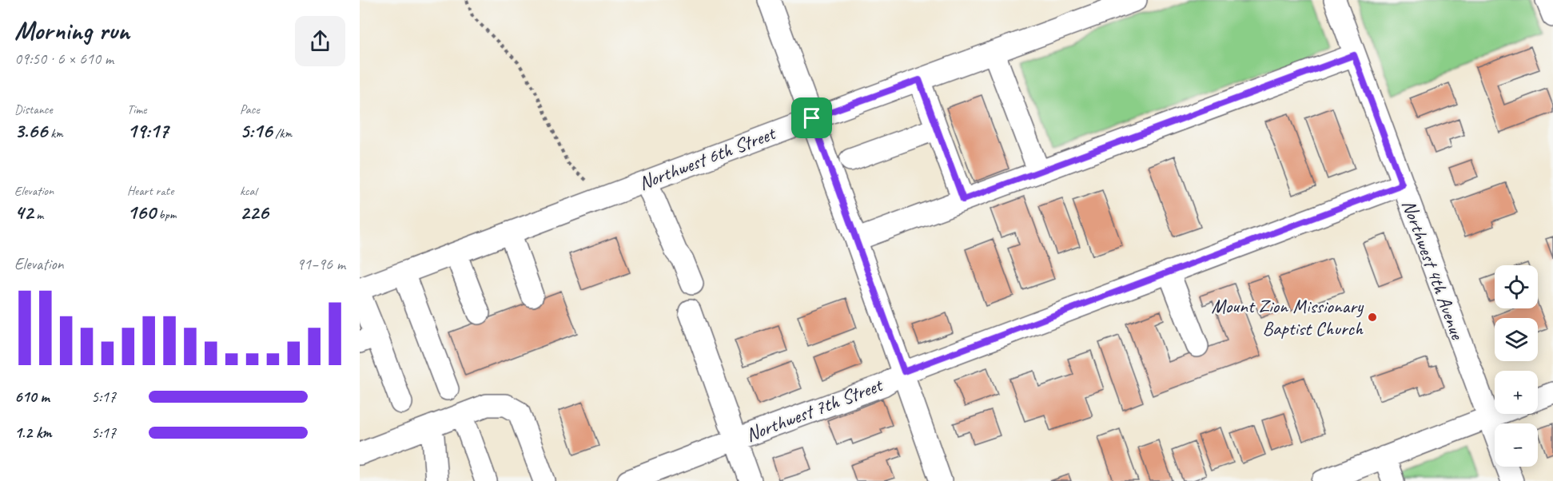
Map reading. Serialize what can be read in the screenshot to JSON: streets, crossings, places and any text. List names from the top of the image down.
{
  "streets": {
    "street": ["Northwest 6th Street", "Northwest 4th Avenue", "Northwest 7th Street"]
  },
  "crossings": [
    ["Northwest 4th Avenue", "Northwest 7th Street"]
  ],
  "places": ["Mount Zion Missionary Baptist Church"],
  "page": {
    "heading": ["Morning run", "09:50 · 6 × 610 m"],
    "stats": [
      ["Distance", "3.66 km"],
      ["Time", "19:17"],
      ["Pace", "5:16 /km"],
      ["Elevation", "42 m"],
      ["Heart rate", "160 bpm"],
      ["kcal", "226"]
    ],
    "chart": ["Elevation", "91–96 m"],
    "map_buttons": ["+", "−"],
    "list": [
      {
        "name": "610 m",
        "note": "5:17"
      },
      {
        "name": "1.2 km",
        "note": "5:17"
      }
    ]
  }
}
